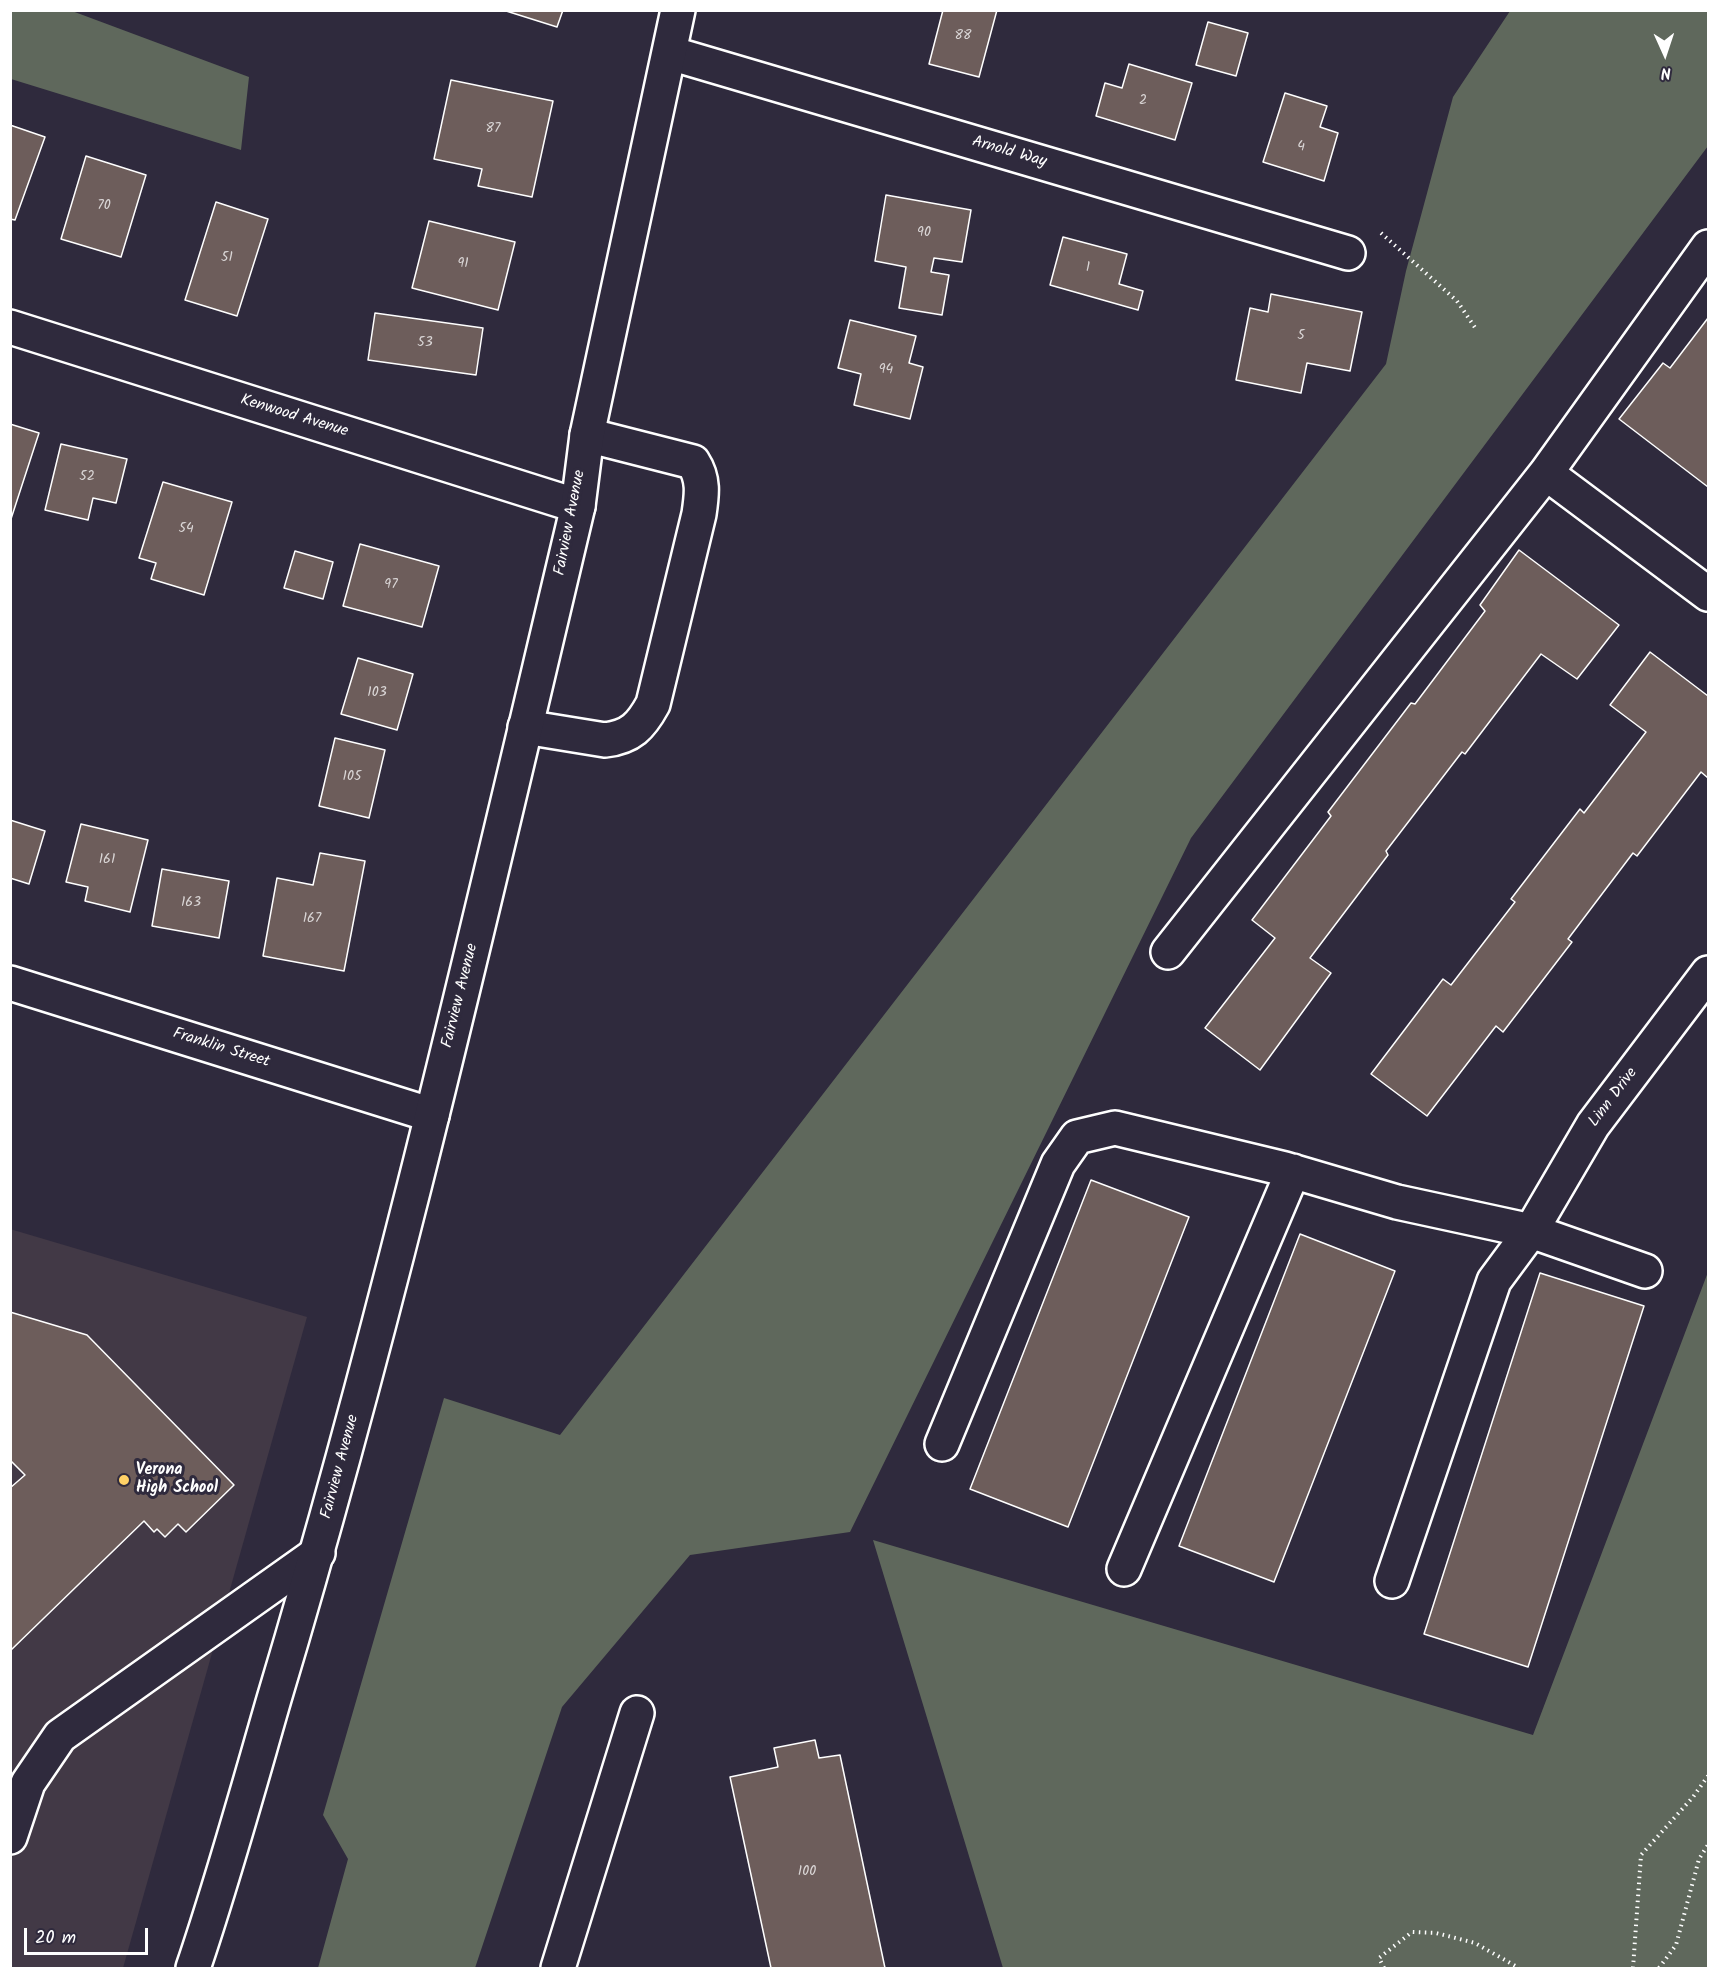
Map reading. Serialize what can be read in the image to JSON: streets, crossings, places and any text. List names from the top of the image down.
{
  "streets": {
    "street": [
      "Arnold Way",
      "Kenwood Avenue",
      "Fairview Avenue",
      "Franklin Street",
      "Linn Drive"
    ]
  },
  "crossings": [
    ["Arnold Way", "Fairview Avenue"],
    ["Kenwood Avenue", "Fairview Avenue"],
    ["Fairview Avenue", "Franklin Street"]
  ],
  "places": ["Verona High School"],
  "house_numbers": [
    "88",
    "2",
    "87",
    "4",
    "70",
    "90",
    "51",
    "91",
    "1",
    "5",
    "53",
    "94",
    "52",
    "54",
    "97",
    "103",
    "105",
    "161",
    "163",
    "167",
    "100"
  ],
  "scale_bar": "20 m",
  "north": "bottom"
}
